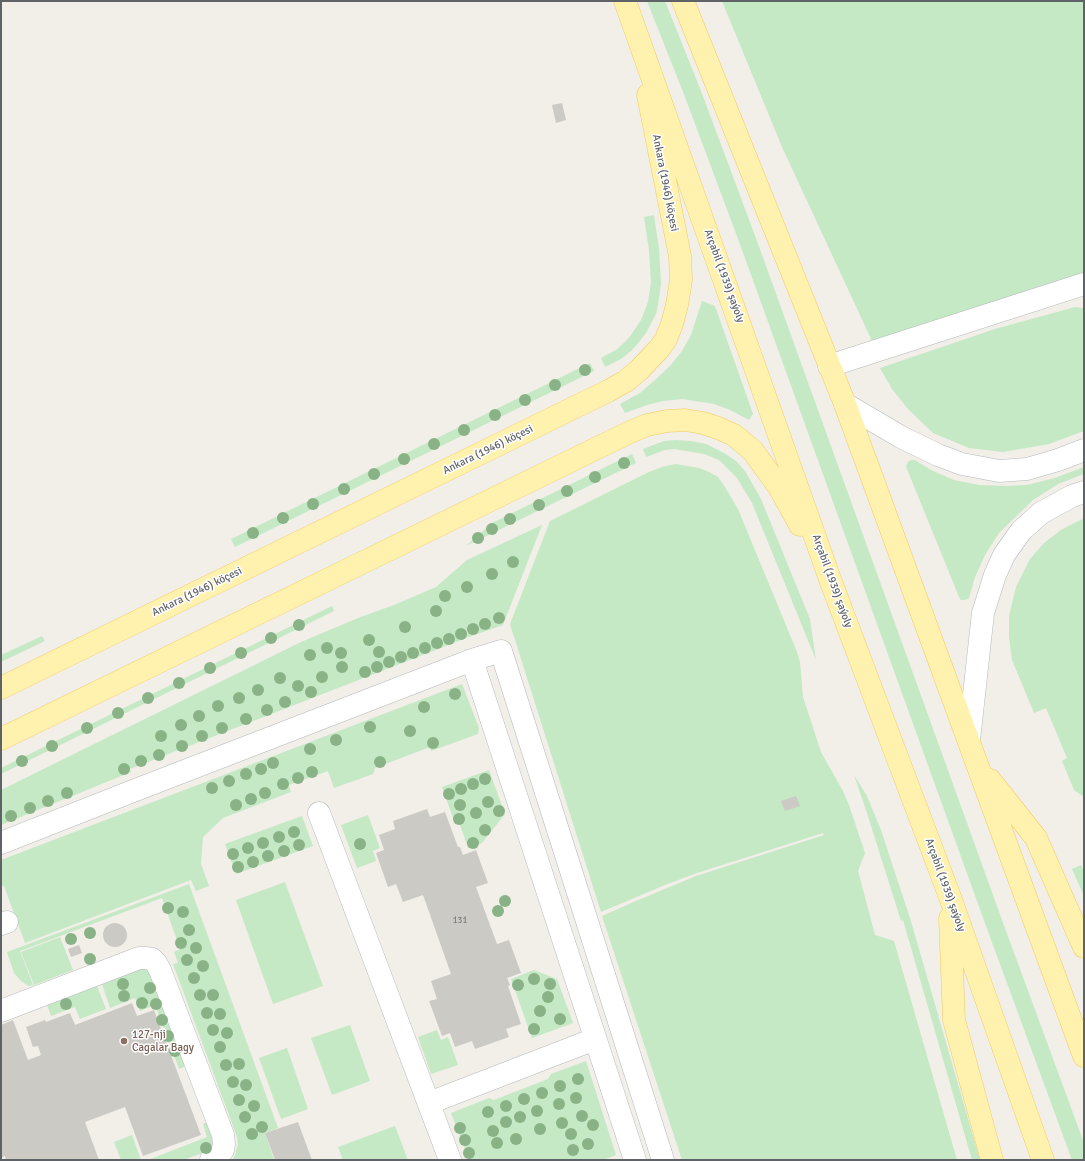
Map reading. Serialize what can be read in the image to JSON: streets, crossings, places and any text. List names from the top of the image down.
{
  "streets": {
    "main road": ["Ankara (1946) köçesi", "Arçabil (1939) şaýoly"]
  },
  "crossings": [
    ["Ankara (1946) köçesi", "Arçabil (1939) şaýoly"]
  ],
  "places": ["127-nji Cagalar Bagy"],
  "house_numbers": ["131"]
}
